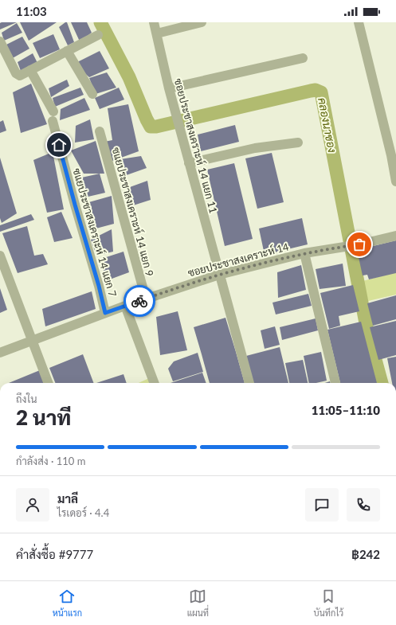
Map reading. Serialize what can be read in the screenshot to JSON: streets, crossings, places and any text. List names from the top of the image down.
{
  "streets": {
    "street": [
      "ซอยประชาสงเคราะห์ 14 แยก 11",
      "ซแยประชาสงเคราะห์ 14 แยก 9",
      "ซแยประชาสงเคราะห์ 14 แยก 7",
      "ซอยประชาสงเคราะห์ 14"
    ]
  },
  "crossings": [
    ["ซอยประชาสงเคราะห์ 14 แยก 11", "ซอยประชาสงเคราะห์ 14"],
    ["ซแยประชาสงเคราะห์ 14 แยก 9", "ซอยประชาสงเคราะห์ 14"],
    ["ซแยประชาสงเคราะห์ 14 แยก 7", "ซอยประชาสงเคราะห์ 14"]
  ],
  "water": ["คลองนาซอง"],
  "page": {
    "status": "11:03",
    "heading": ["2 นาที", "ถึงใน", "11:05–11:10"],
    "panel": [
      "มาลี",
      "ไรเดอร์ · 4.4",
      "คำสั่งซื้อ #9777",
      "฿242"
    ],
    "bar": "กำลังส่ง · 110 m",
    "tabs": ["หน้าแรก", "แผนที่", "บันทึกไว้"]
  }
}
